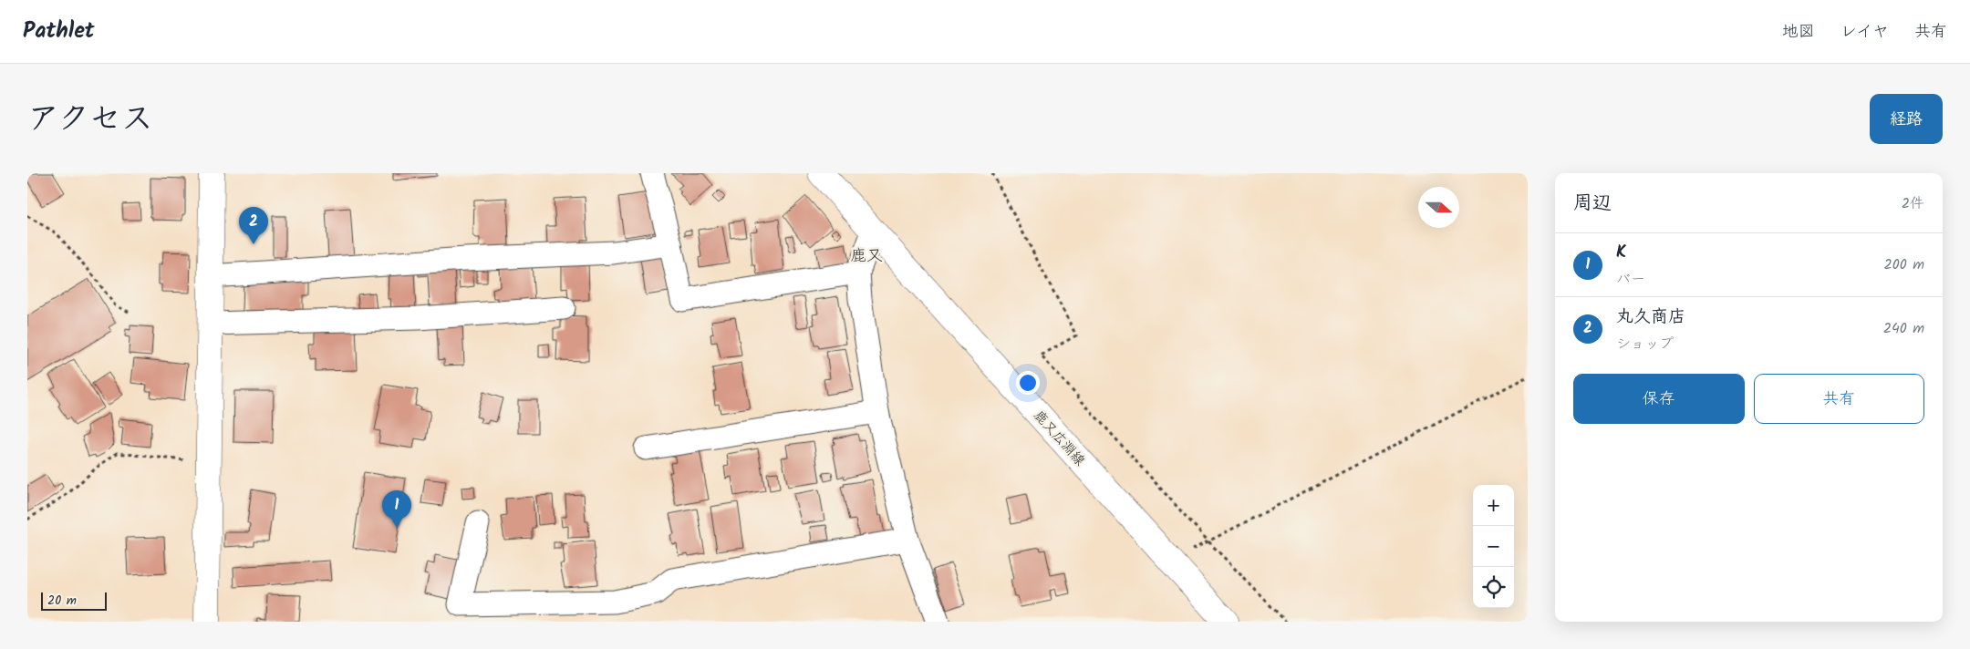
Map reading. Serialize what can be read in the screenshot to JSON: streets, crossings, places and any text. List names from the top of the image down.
{
  "streets": {
    "main road": ["鹿又広淵線"]
  },
  "districts": ["鹿又"],
  "scale_bar": "20 m",
  "north": "right",
  "page": {
    "header": "Pathlet",
    "nav": ["地図", "レイヤ", "共有"],
    "title": "アクセス",
    "buttons": [
      "経路",
      ["保存", "共有"]
    ],
    "heading": ["周辺", "2件"],
    "pins": ["2", "1"],
    "list": [
      {
        "mark": "1",
        "name": "K",
        "note": "バー",
        "value": "200 m"
      },
      {
        "mark": "2",
        "name": "丸久商店",
        "note": "ショップ",
        "value": "240 m"
      }
    ],
    "map_buttons": ["+", "−"],
    "scale": "20 m"
  }
}
